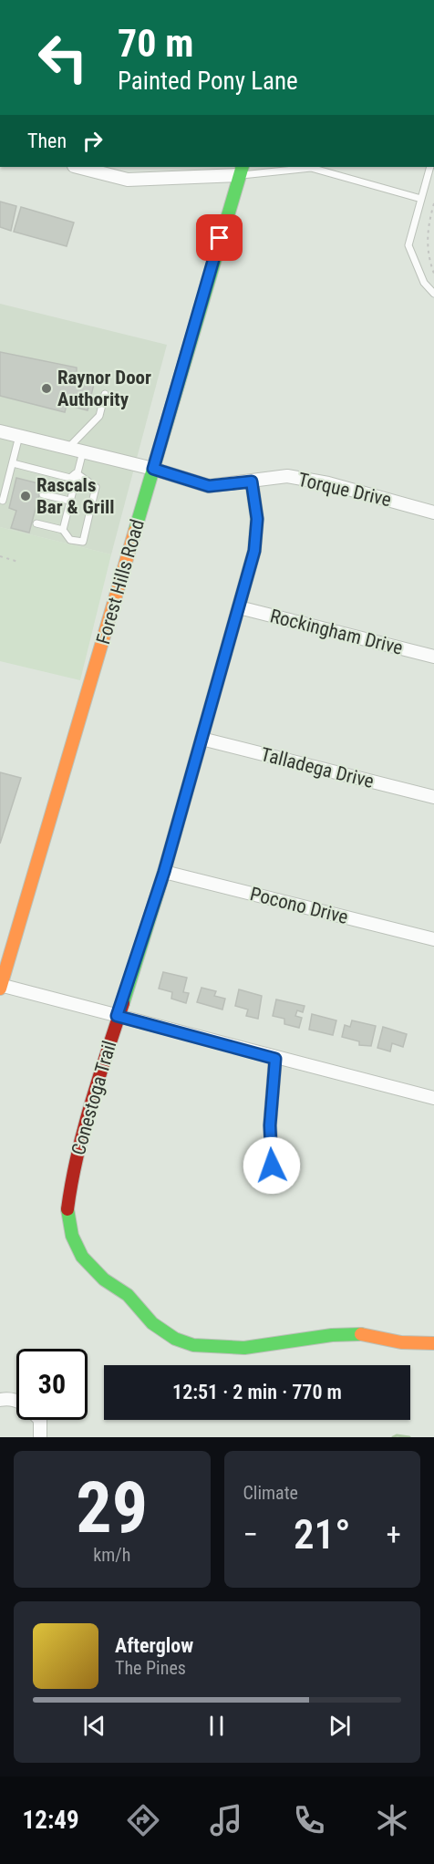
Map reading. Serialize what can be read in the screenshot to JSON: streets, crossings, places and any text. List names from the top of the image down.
{
  "streets": {
    "street": [
      "Torque Drive",
      "Forest Hills Road",
      "Rockingham Drive",
      "Talladega Drive",
      "Pocono Drive",
      "Conestoga Trail"
    ]
  },
  "crossings": [
    ["Torque Drive", "Forest Hills Road"],
    ["Torque Drive", "Conestoga Trail"],
    ["Rockingham Drive", "Conestoga Trail"],
    ["Talladega Drive", "Conestoga Trail"],
    ["Pocono Drive", "Conestoga Trail"]
  ],
  "places": ["Raynor Door Authority", "Rascals Bar & Grill"],
  "page": {
    "turn": ["70 m", "Painted Pony Lane"],
    "then": "Then",
    "limit": "30",
    "trip": "12:51 · 2 min · 770 m",
    "tile": [
      ["29", "km/h"],
      "Climate"
    ],
    "heat": ["−", "21°", "+"],
    "song": ["Afterglow", "The Pines"],
    "tabs": "12:49"
  }
}
